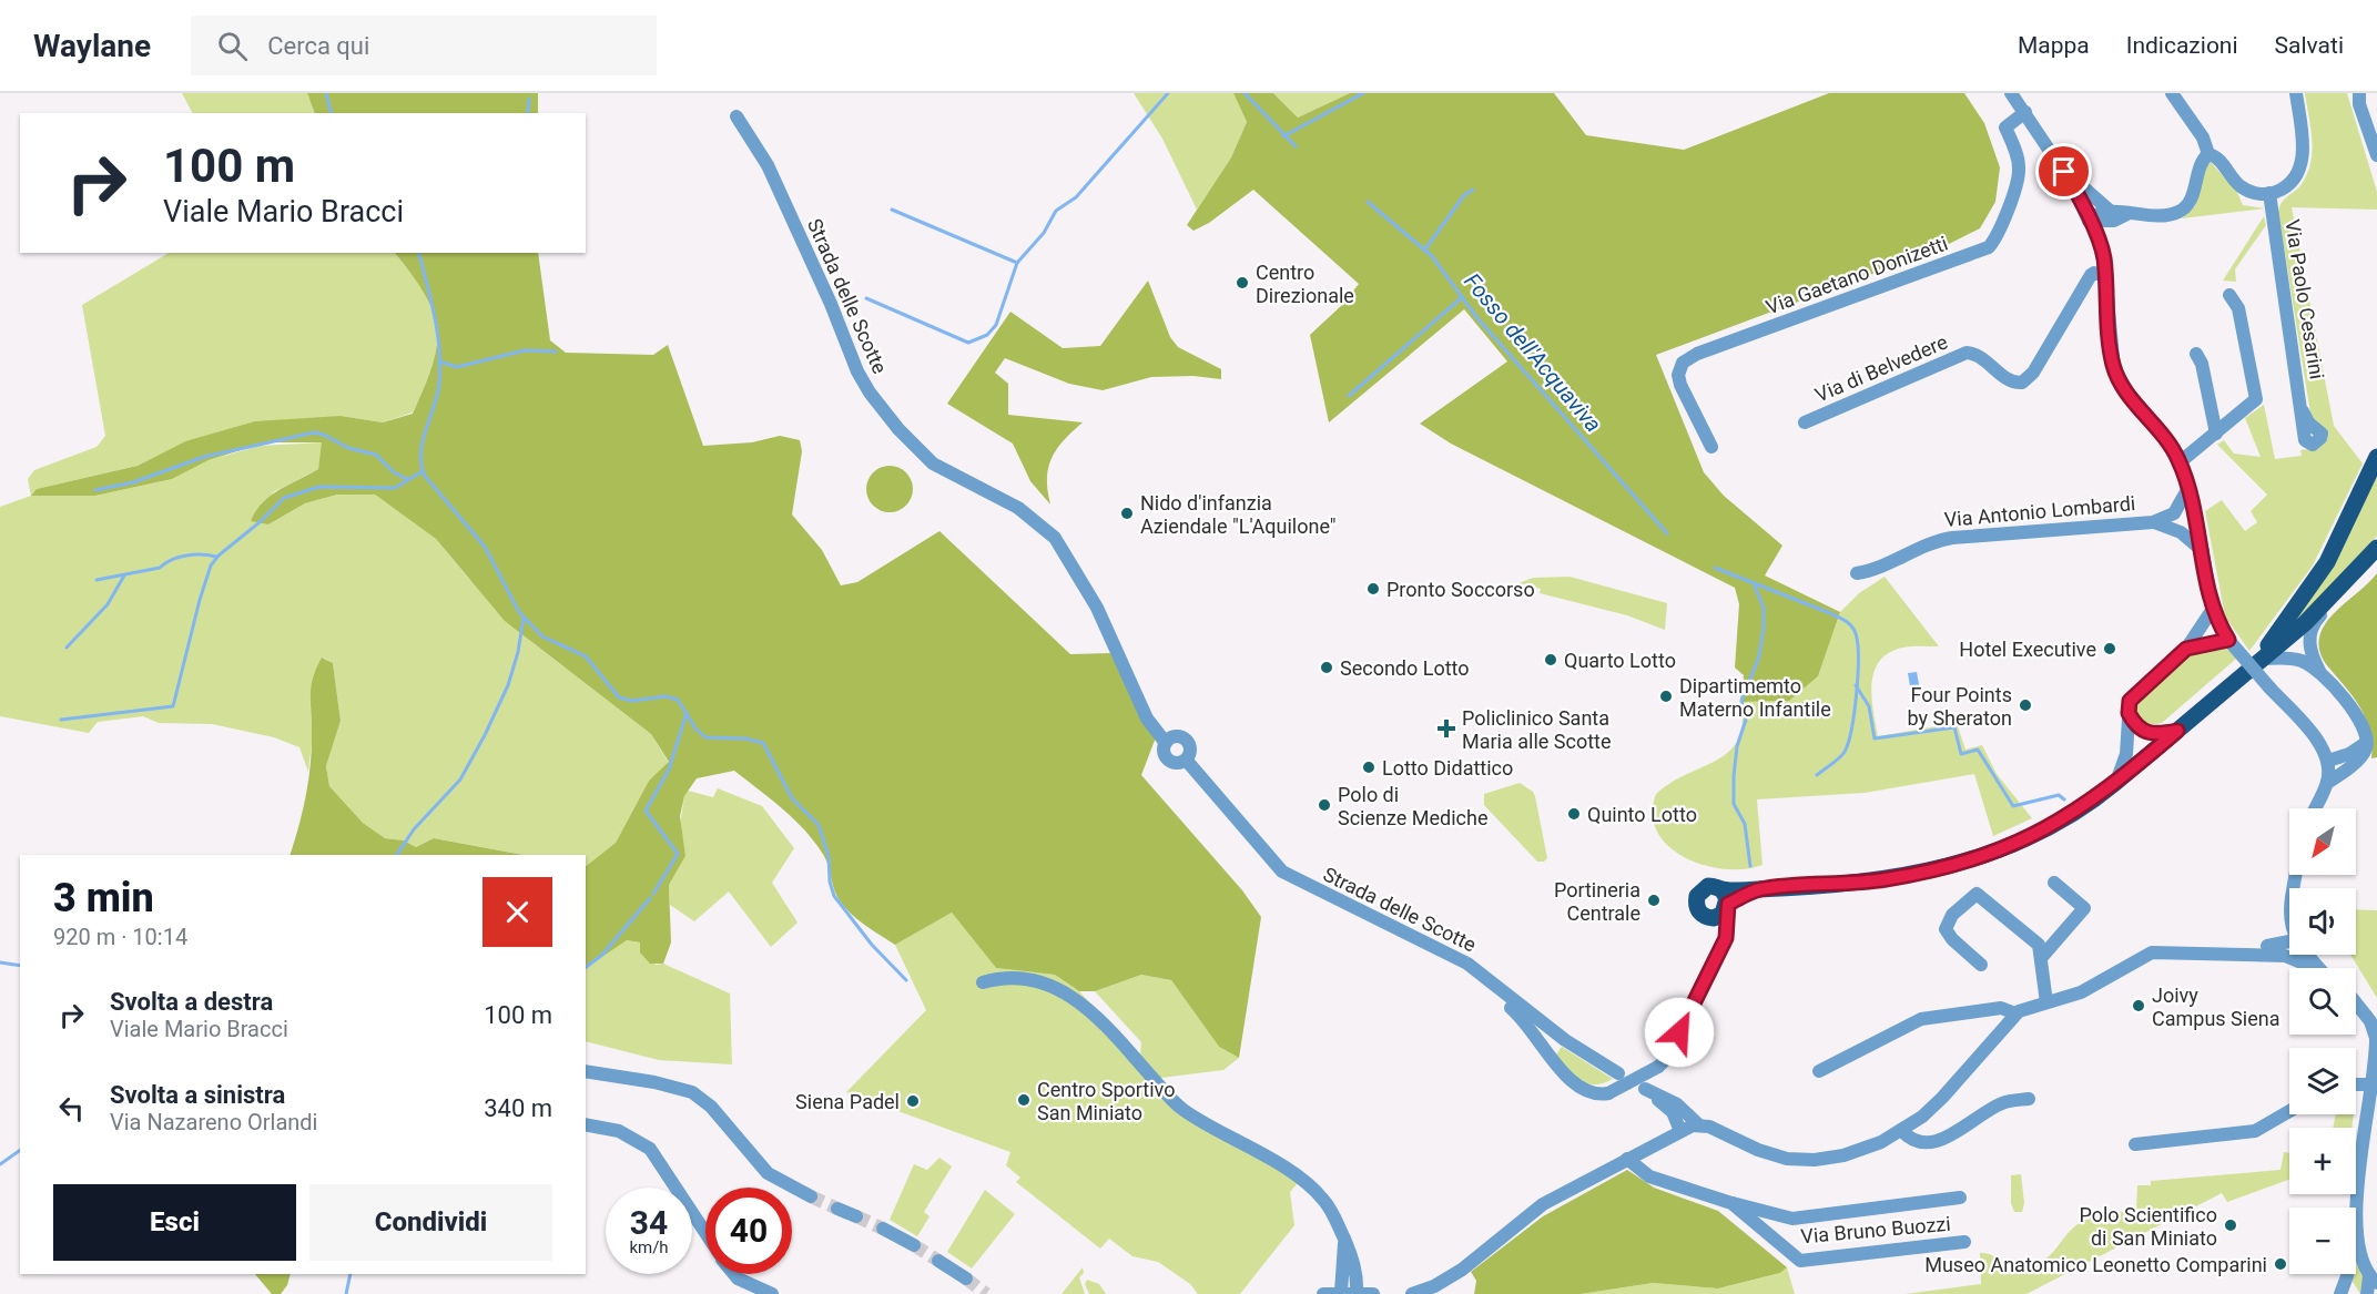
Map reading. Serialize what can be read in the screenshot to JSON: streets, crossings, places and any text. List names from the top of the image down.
{
  "streets": {
    "street": [
      "Via Gaetano Donizetti",
      "Strada delle Scotte",
      "Via Paolo Cesarini",
      "Via di Belvedere",
      "Via Antonio Lombardi",
      "Via Bruno Buozzi"
    ]
  },
  "water": ["Fosso dell'Acquaviva"],
  "places": {
    "other": [
      "Centro Direzionale",
      "Nido d'infanzia Aziendale \"L'Aquilone\"",
      "Pronto Soccorso",
      "Hotel Executive",
      "Quarto Lotto",
      "Secondo Lotto",
      "Dipartimemto Materno Infantile",
      "Four Points by Sheraton",
      "Lotto Didattico",
      "Polo di Scienze Mediche",
      "Quinto Lotto",
      "Portineria Centrale",
      "Joivy Campus Siena",
      "Centro Sportivo San Miniato",
      "Siena Padel",
      "Polo Scientifico di San Miniato",
      "Museo Anatomico Leonetto Comparini"
    ],
    "health": ["Policlinico Santa Maria alle Scotte"]
  },
  "north": "bottom left",
  "page": {
    "header": "Waylane",
    "search": "Cerca qui",
    "nav": ["Mappa", "Indicazioni", "Salvati"],
    "turn": ["100 m", "Viale Mario Bracci"],
    "map_buttons": ["+", "−"],
    "heading": ["3 min", "920 m · 10:14"],
    "list": [
      {
        "name": "Svolta a destra",
        "note": "Viale Mario Bracci",
        "value": "100 m"
      },
      {
        "name": "Svolta a sinistra",
        "note": "Via Nazareno Orlandi",
        "value": "340 m"
      }
    ],
    "buttons": ["Esci", "Condividi"],
    "speed": "34 km/h",
    "limit": "40"
  }
}
